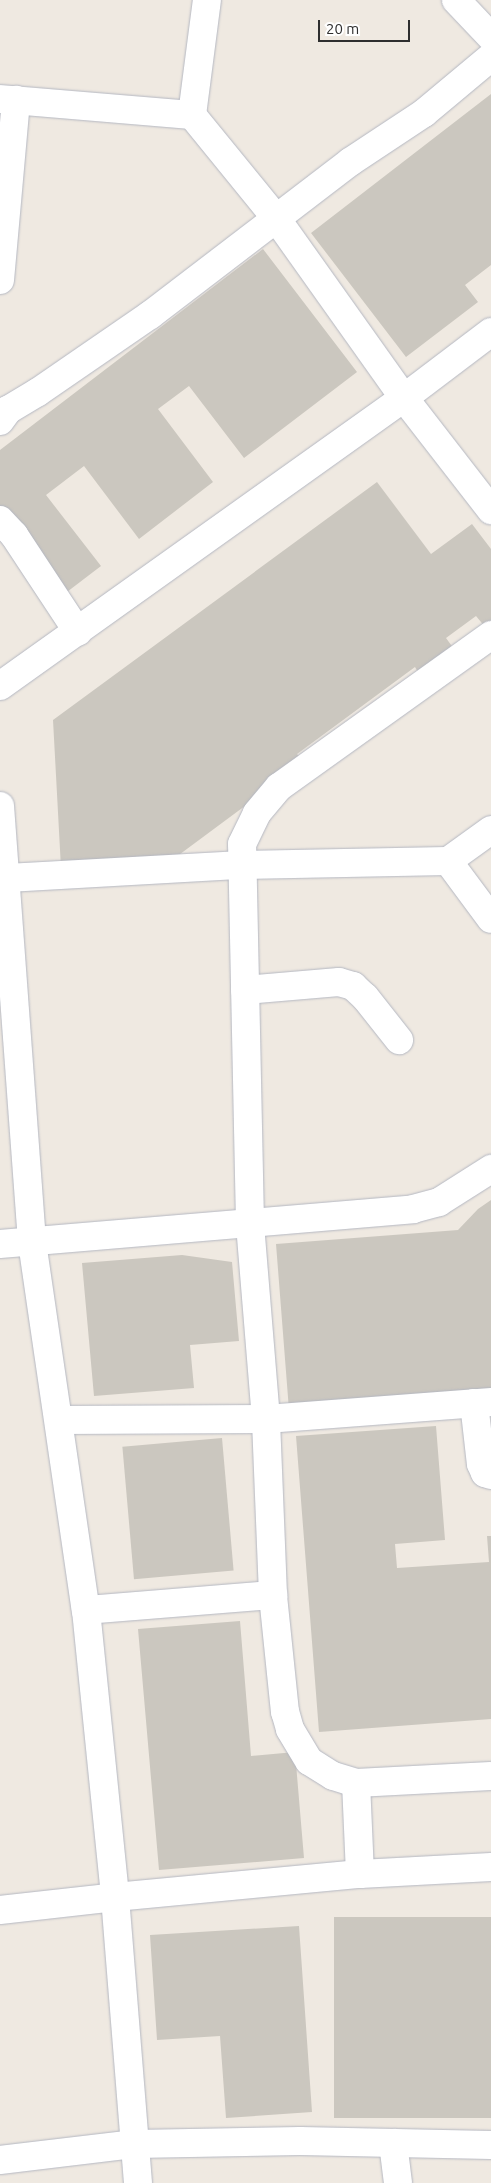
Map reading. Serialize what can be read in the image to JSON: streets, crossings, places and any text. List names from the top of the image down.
{
  "scale_bar": "20 m"
}
